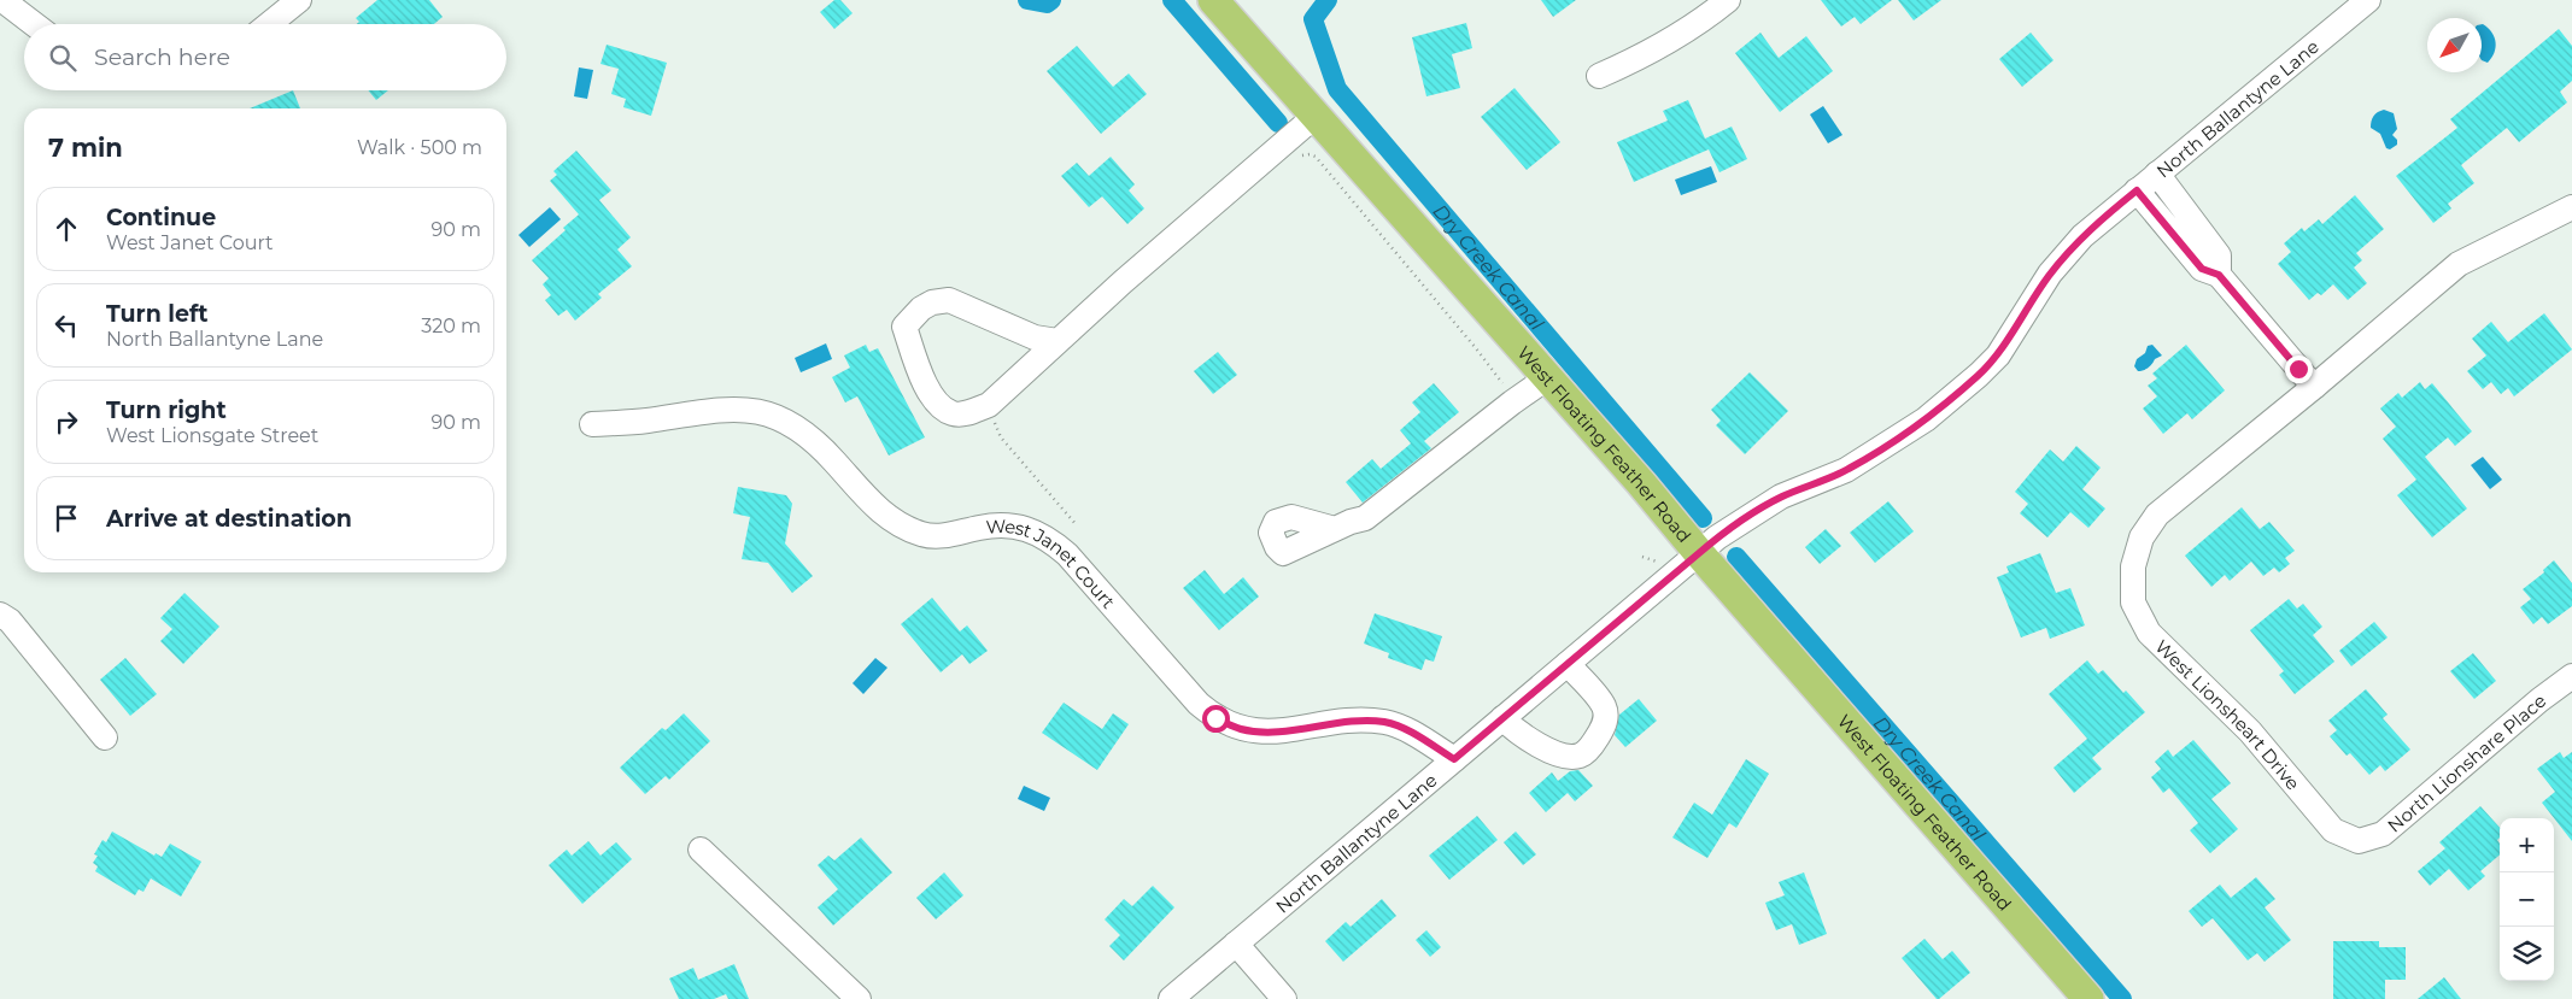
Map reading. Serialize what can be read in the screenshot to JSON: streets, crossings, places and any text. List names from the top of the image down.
{
  "streets": {
    "main road": ["West Floating Feather Road"],
    "street": [
      "North Ballantyne Lane",
      "West Janet Court",
      "West Lionsheart Drive",
      "North Lionshare Place"
    ]
  },
  "crossings": [
    ["North Ballantyne Lane", "West Floating Feather Road"],
    ["North Ballantyne Lane", "West Janet Court"],
    ["West Lionsheart Drive", "North Lionshare Place"]
  ],
  "water": ["Dry Creek Canal"],
  "north": "bottom left",
  "page": {
    "search": "Search here",
    "heading": ["7 min", "Walk · 500 m"],
    "list": [
      ["Continue", "West Janet Court", "90 m"],
      ["Turn left", "North Ballantyne Lane", "320 m"],
      ["Turn right", "West Lionsgate Street", "90 m"],
      "Arrive at destination"
    ],
    "map_buttons": ["+", "−"]
  }
}
